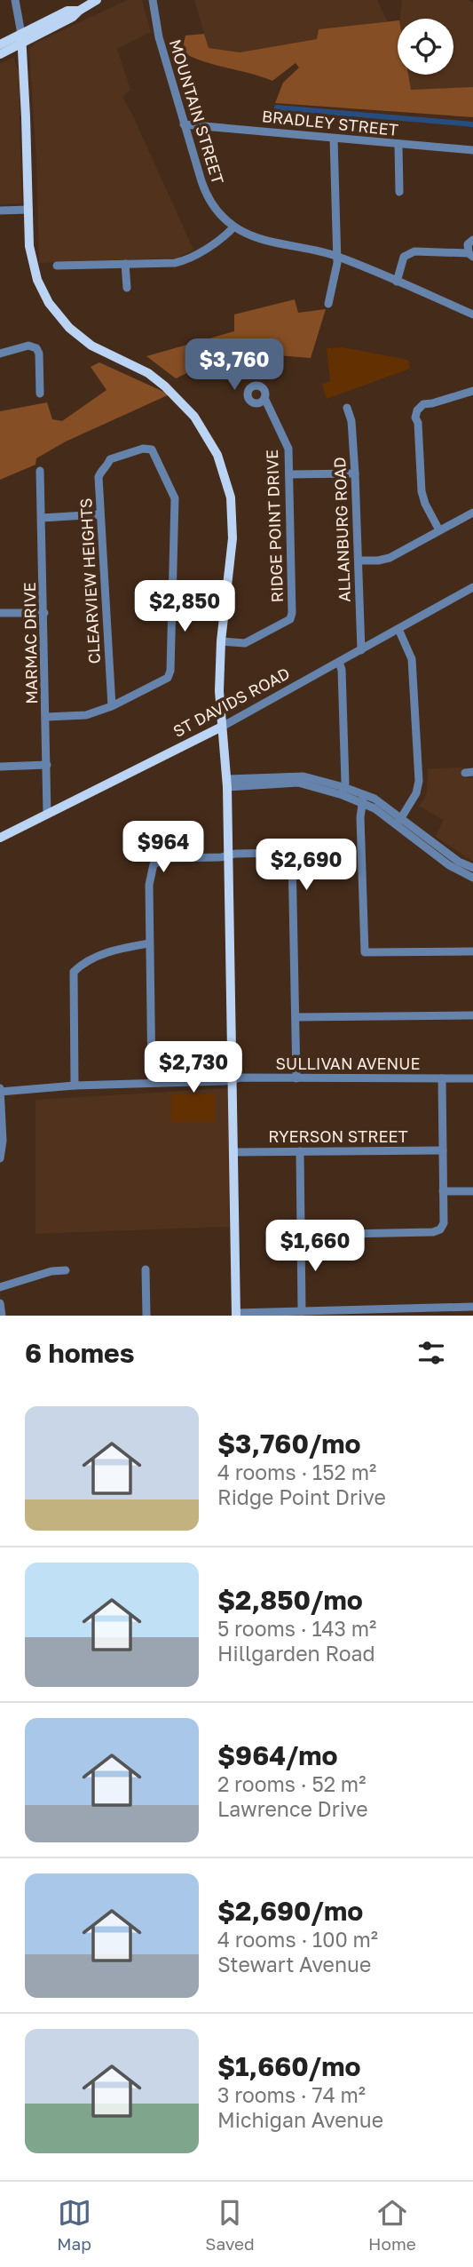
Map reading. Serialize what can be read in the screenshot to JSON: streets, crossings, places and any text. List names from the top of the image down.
{
  "streets": {
    "main road": ["ST DAVIDS ROAD"],
    "street": [
      "MOUNTAIN STREET",
      "BRADLEY STREET",
      "RIDGE POINT DRIVE",
      "ALLANBURG ROAD",
      "CLEARVIEW HEIGHTS",
      "MARMAC DRIVE",
      "SULLIVAN AVENUE",
      "RYERSON STREET"
    ]
  },
  "crossings": [
    ["MOUNTAIN STREET", "BRADLEY STREET"],
    ["ALLANBURG ROAD", "ST DAVIDS ROAD"],
    ["MARMAC DRIVE", "ST DAVIDS ROAD"]
  ],
  "page": {
    "price": [
      "$3,760",
      "$2,850",
      "$964",
      "$2,690",
      "$2,730",
      "$1,660"
    ],
    "heading": "6 homes",
    "list": [
      {
        "name": "$3,760/mo",
        "note": "4 rooms · 152 m² · Ridge Point Drive"
      },
      {
        "name": "$2,850/mo",
        "note": "5 rooms · 143 m² · Hillgarden Road"
      },
      {
        "name": "$964/mo",
        "note": "2 rooms · 52 m² · Lawrence Drive"
      },
      {
        "name": "$2,690/mo",
        "note": "4 rooms · 100 m² · Stewart Avenue"
      },
      {
        "name": "$1,660/mo",
        "note": "3 rooms · 74 m² · Michigan Avenue"
      }
    ],
    "tabs": ["Map", "Saved", "Home"]
  }
}
